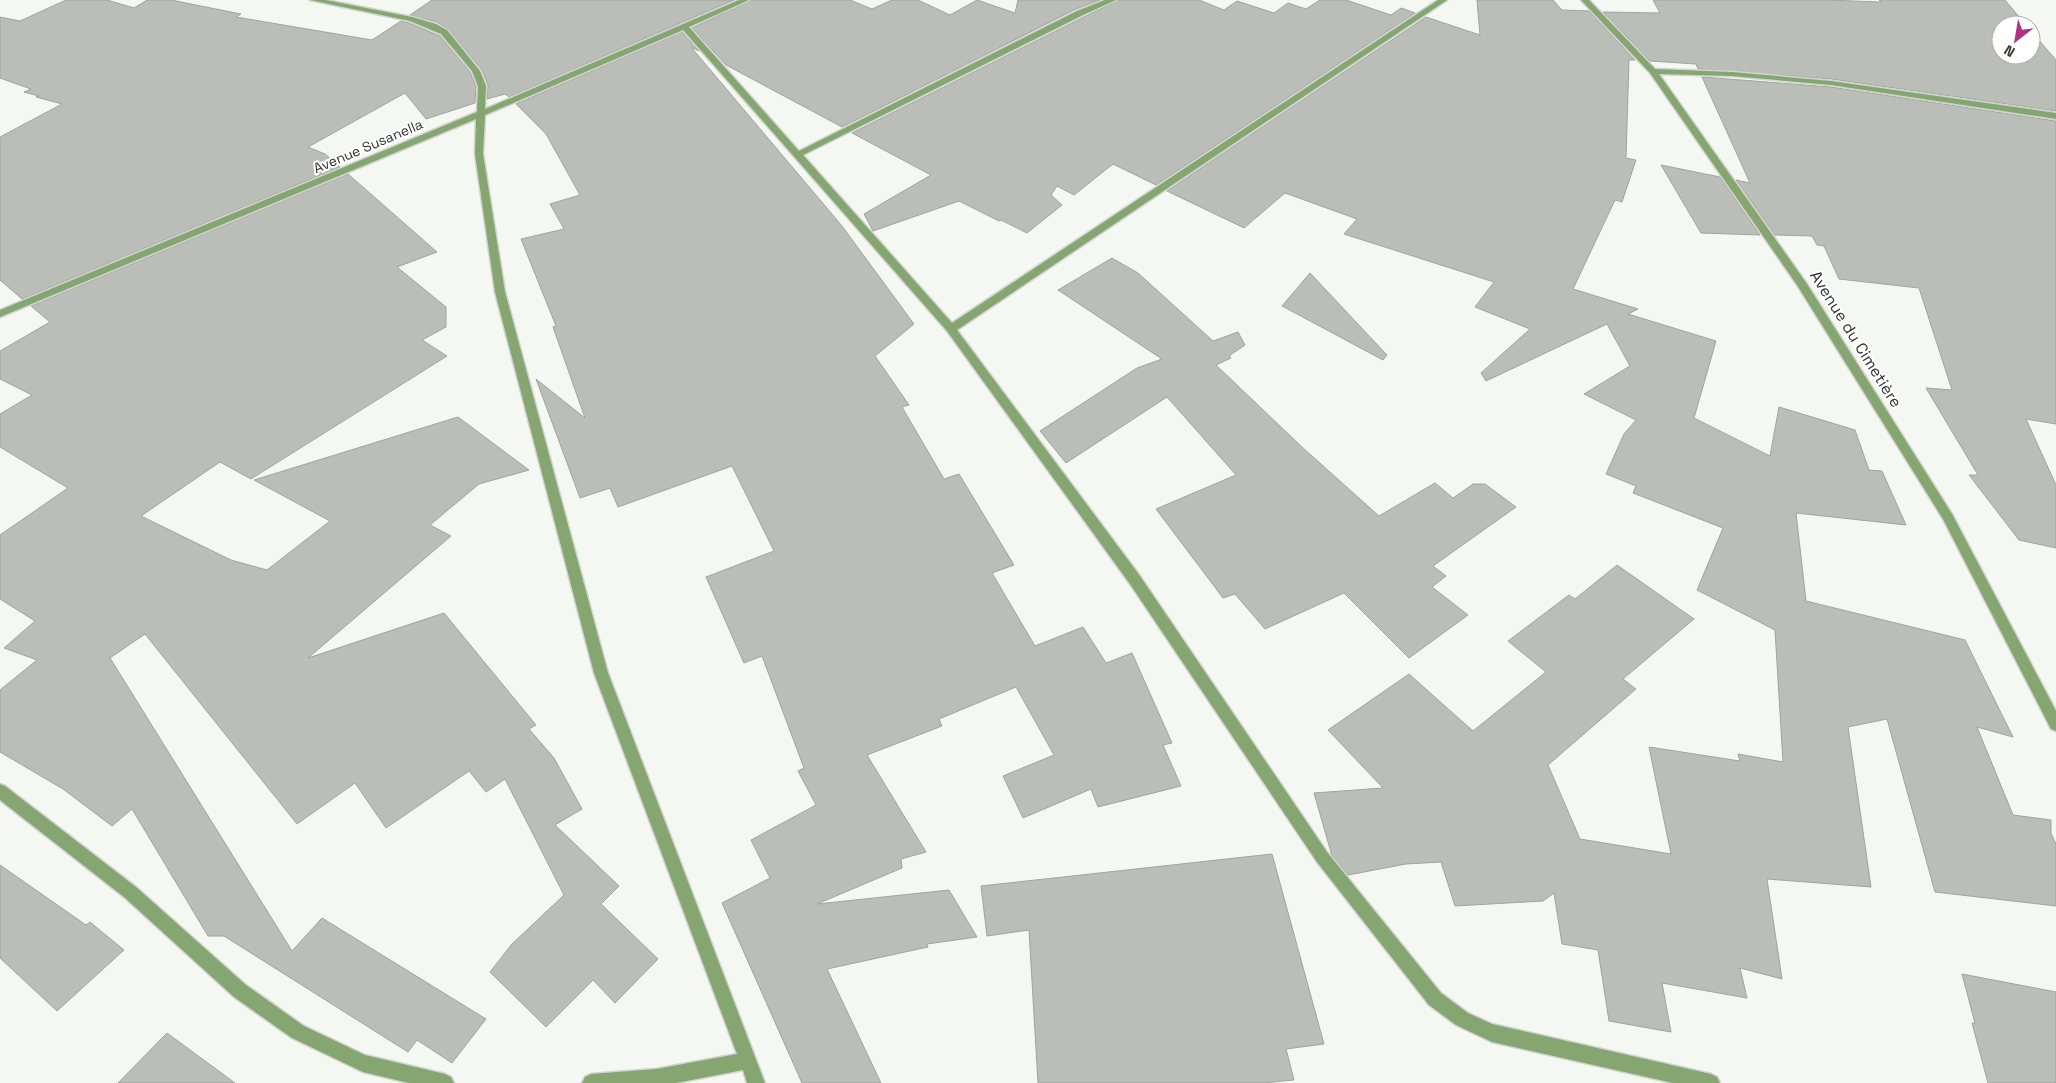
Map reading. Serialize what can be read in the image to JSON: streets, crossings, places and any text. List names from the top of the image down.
{
  "streets": {
    "street": ["Avenue Susanella", "Avenue du Cimetière"]
  },
  "north": "bottom left"
}
